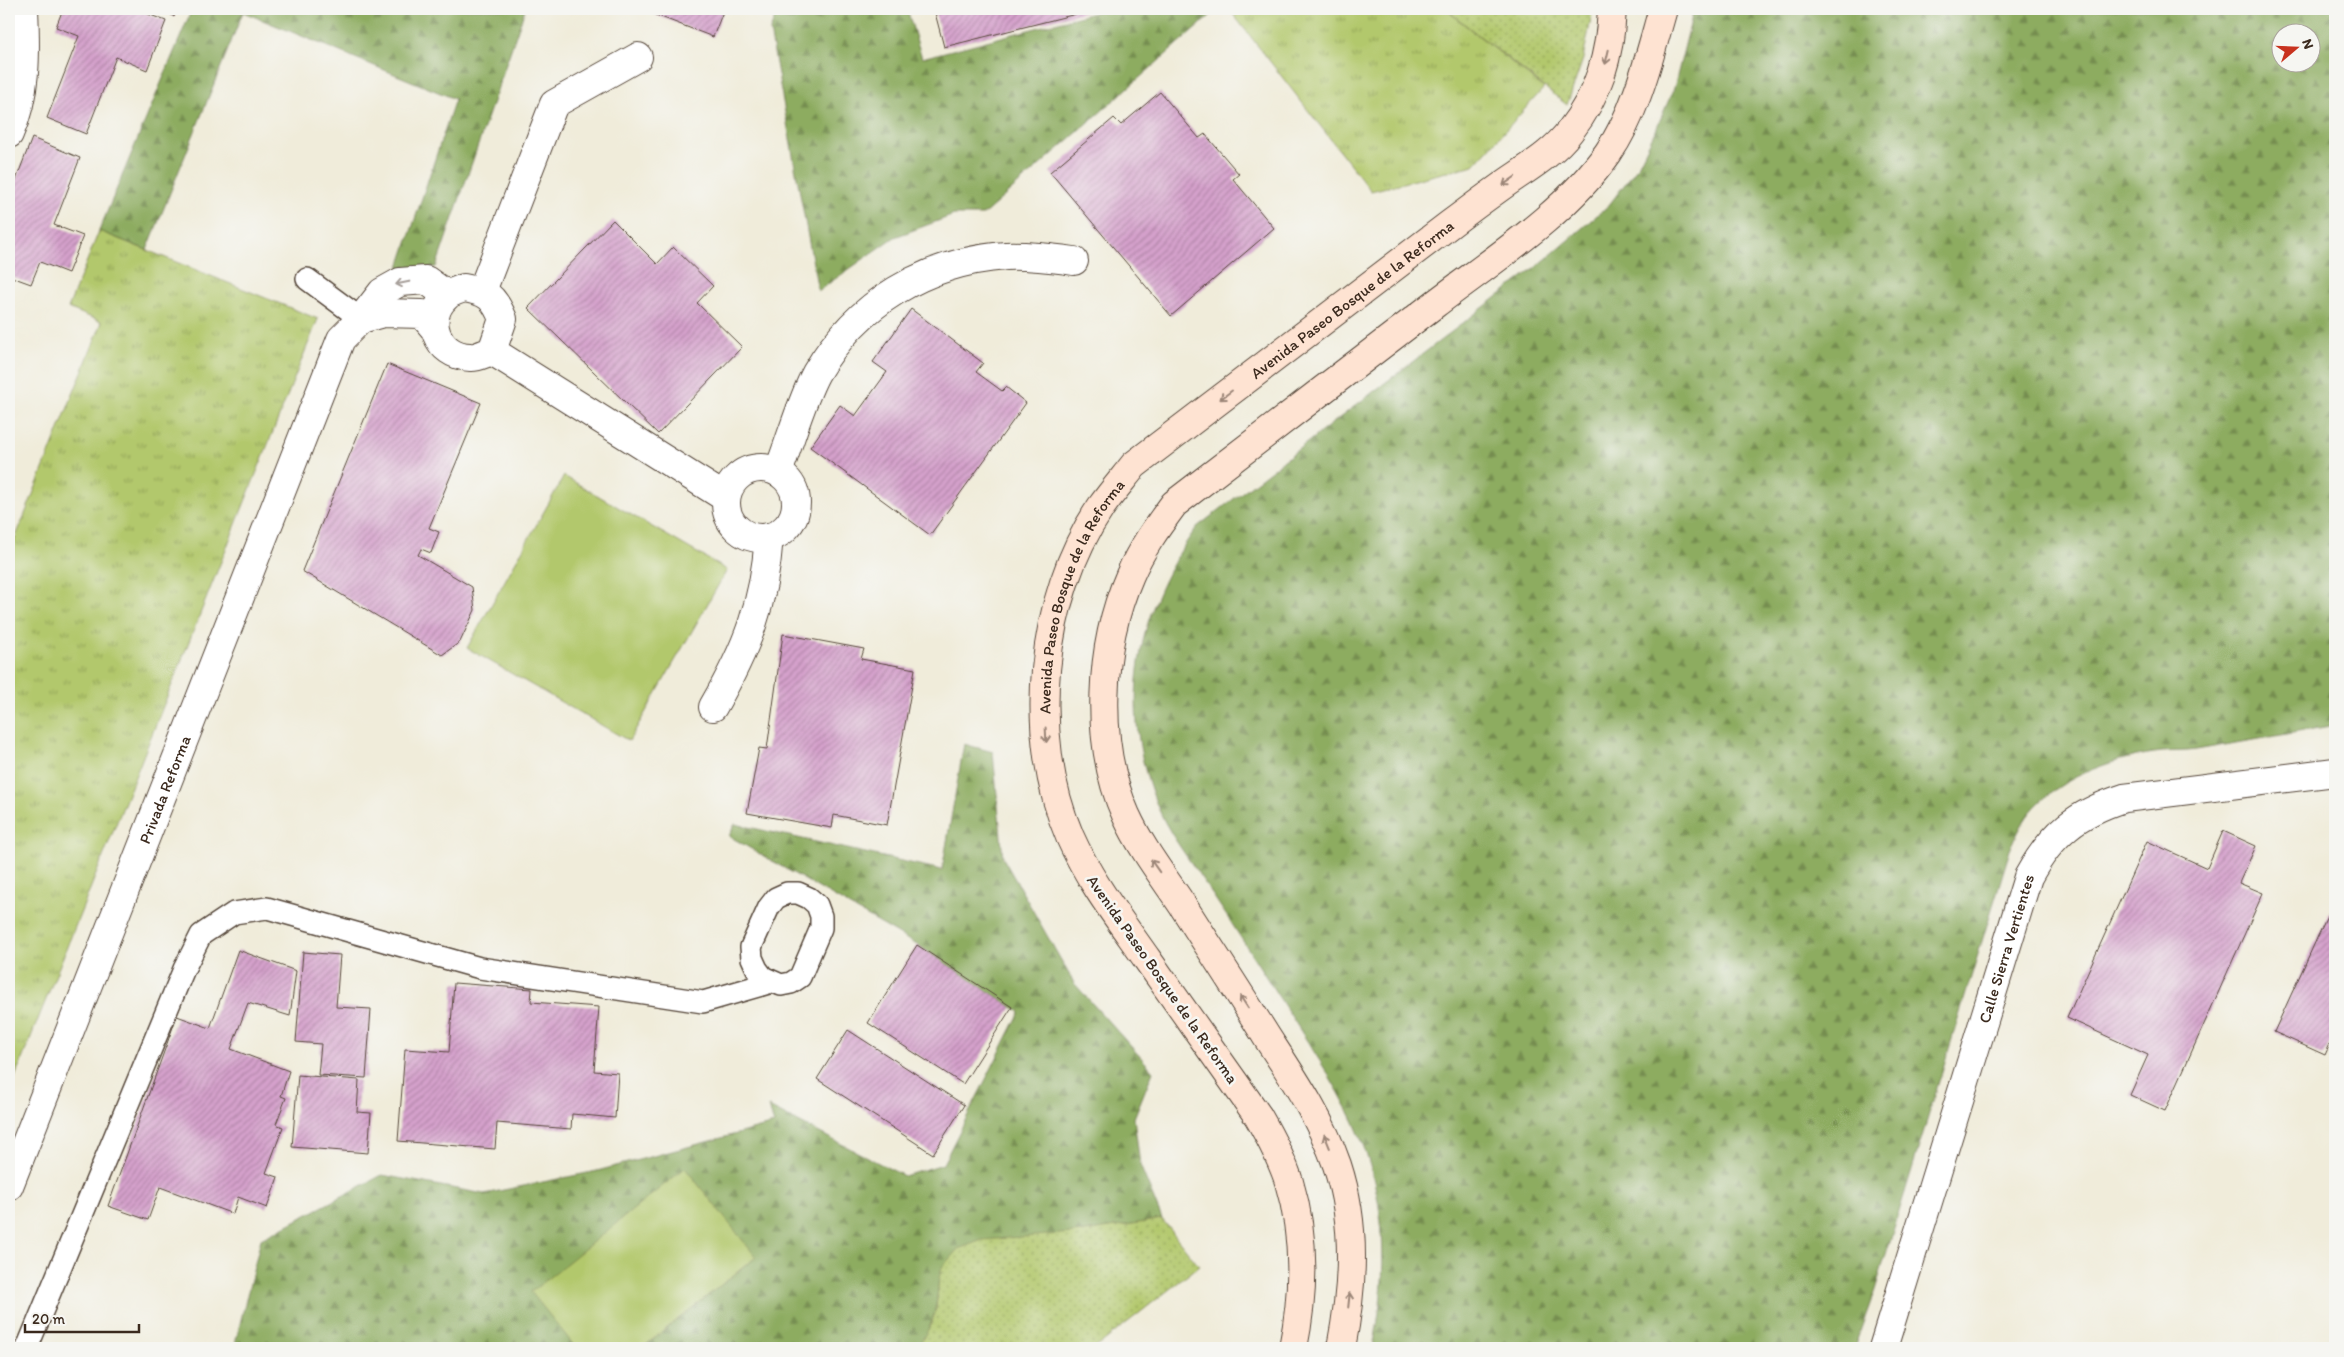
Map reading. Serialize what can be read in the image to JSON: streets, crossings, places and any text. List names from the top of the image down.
{
  "streets": {
    "main road": ["Avenida Paseo Bosque de la Reforma"],
    "street": ["Privada Reforma", "Calle Sierra Vertientes"]
  },
  "scale_bar": "20 m",
  "north": "right"
}
